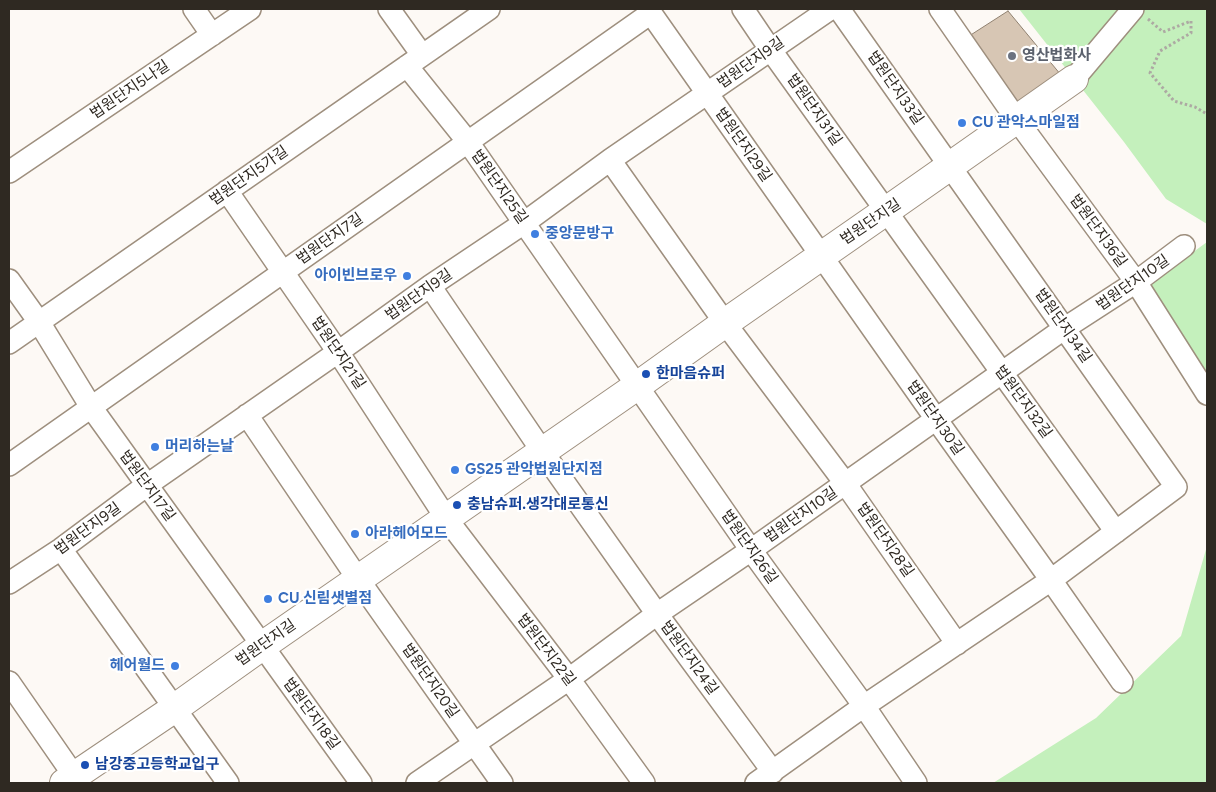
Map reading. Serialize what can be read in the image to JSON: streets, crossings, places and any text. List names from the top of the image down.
{
  "streets": {
    "street": [
      "법원단지9길",
      "법원단지33길",
      "법원단지5나길",
      "법원단지31길",
      "법원단지29길",
      "법원단지5가길",
      "법원단지25길",
      "법원단지길",
      "법원단지36길",
      "법원단지7길",
      "법원단지10길",
      "법원단지34길",
      "법원단지21길",
      "법원단지32길",
      "법원단지30길",
      "법원단지17길",
      "법원단지28길",
      "법원단지26길",
      "법원단지22길",
      "법원단지24길",
      "법원단지20길",
      "법원단지18길"
    ]
  },
  "crossings": [
    ["법원단지9길", "법원단지31길"],
    ["법원단지9길", "법원단지29길"],
    ["법원단지9길", "법원단지25길"],
    ["법원단지9길", "법원단지21길"],
    ["법원단지9길", "법원단지17길"],
    ["법원단지33길", "법원단지길"],
    ["법원단지33길", "법원단지34길"],
    ["법원단지31길", "법원단지길"],
    ["법원단지31길", "법원단지32길"],
    ["법원단지29길", "법원단지길"],
    ["법원단지29길", "법원단지7길"],
    ["법원단지29길", "법원단지30길"],
    ["법원단지5가길", "법원단지25길"],
    ["법원단지5가길", "법원단지21길"],
    ["법원단지5가길", "법원단지17길"],
    ["법원단지25길", "법원단지길"],
    ["법원단지25길", "법원단지7길"],
    ["법원단지25길", "법원단지26길"],
    ["법원단지길", "법원단지36길"],
    ["법원단지길", "법원단지34길"],
    ["법원단지길", "법원단지21길"],
    ["법원단지길", "법원단지32길"],
    ["법원단지길", "법원단지30길"],
    ["법원단지길", "법원단지17길"],
    ["법원단지길", "법원단지28길"],
    ["법원단지길", "법원단지26길"],
    ["법원단지길", "법원단지22길"],
    ["법원단지길", "법원단지24길"],
    ["법원단지길", "법원단지20길"],
    ["법원단지길", "법원단지18길"],
    ["법원단지36길", "법원단지10길"],
    ["법원단지7길", "법원단지21길"],
    ["법원단지7길", "법원단지17길"],
    ["법원단지10길", "법원단지34길"],
    ["법원단지10길", "법원단지32길"],
    ["법원단지10길", "법원단지30길"],
    ["법원단지10길", "법원단지28길"],
    ["법원단지10길", "법원단지26길"],
    ["법원단지10길", "법원단지22길"],
    ["법원단지10길", "법원단지24길"],
    ["법원단지10길", "법원단지20길"],
    ["법원단지34길", "법원단지32길"],
    ["법원단지21길", "법원단지22길"],
    ["법원단지17길", "법원단지18길"],
    ["법원단지26길", "법원단지24길"]
  ],
  "places": [
    "영산법화사",
    "CU 관악스마일점",
    "중앙문방구",
    "아이빈브로우",
    "한마음슈퍼",
    "머리하는날",
    "GS25 관악법원단지점",
    "충남슈퍼.생각대로통신",
    "아라헤어모드",
    "CU 신림샛별점",
    "헤어월드",
    "남강중고등학교입구"
  ]
}
